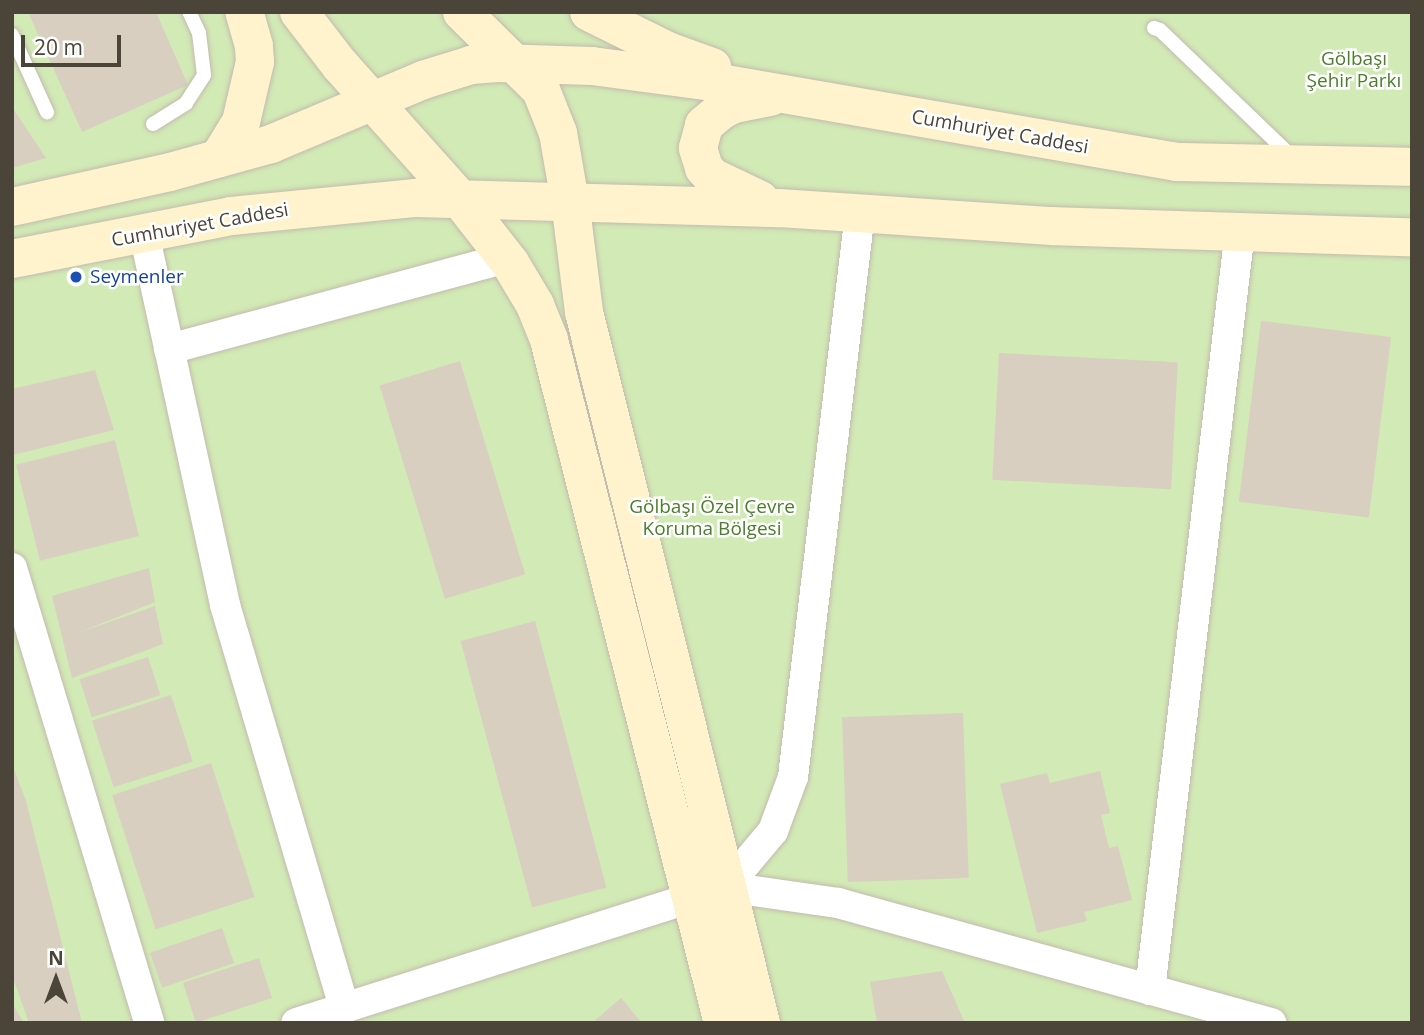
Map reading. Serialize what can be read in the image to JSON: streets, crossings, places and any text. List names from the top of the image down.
{
  "streets": {
    "main road": ["Cumhuriyet Caddesi"]
  },
  "parks": ["Gölbaşı Şehir Parkı", "Gölbaşı Özel Çevre Koruma Bölgesi"],
  "places": ["Seymenler"],
  "scale_bar": "20 m",
  "north": "top"
}
